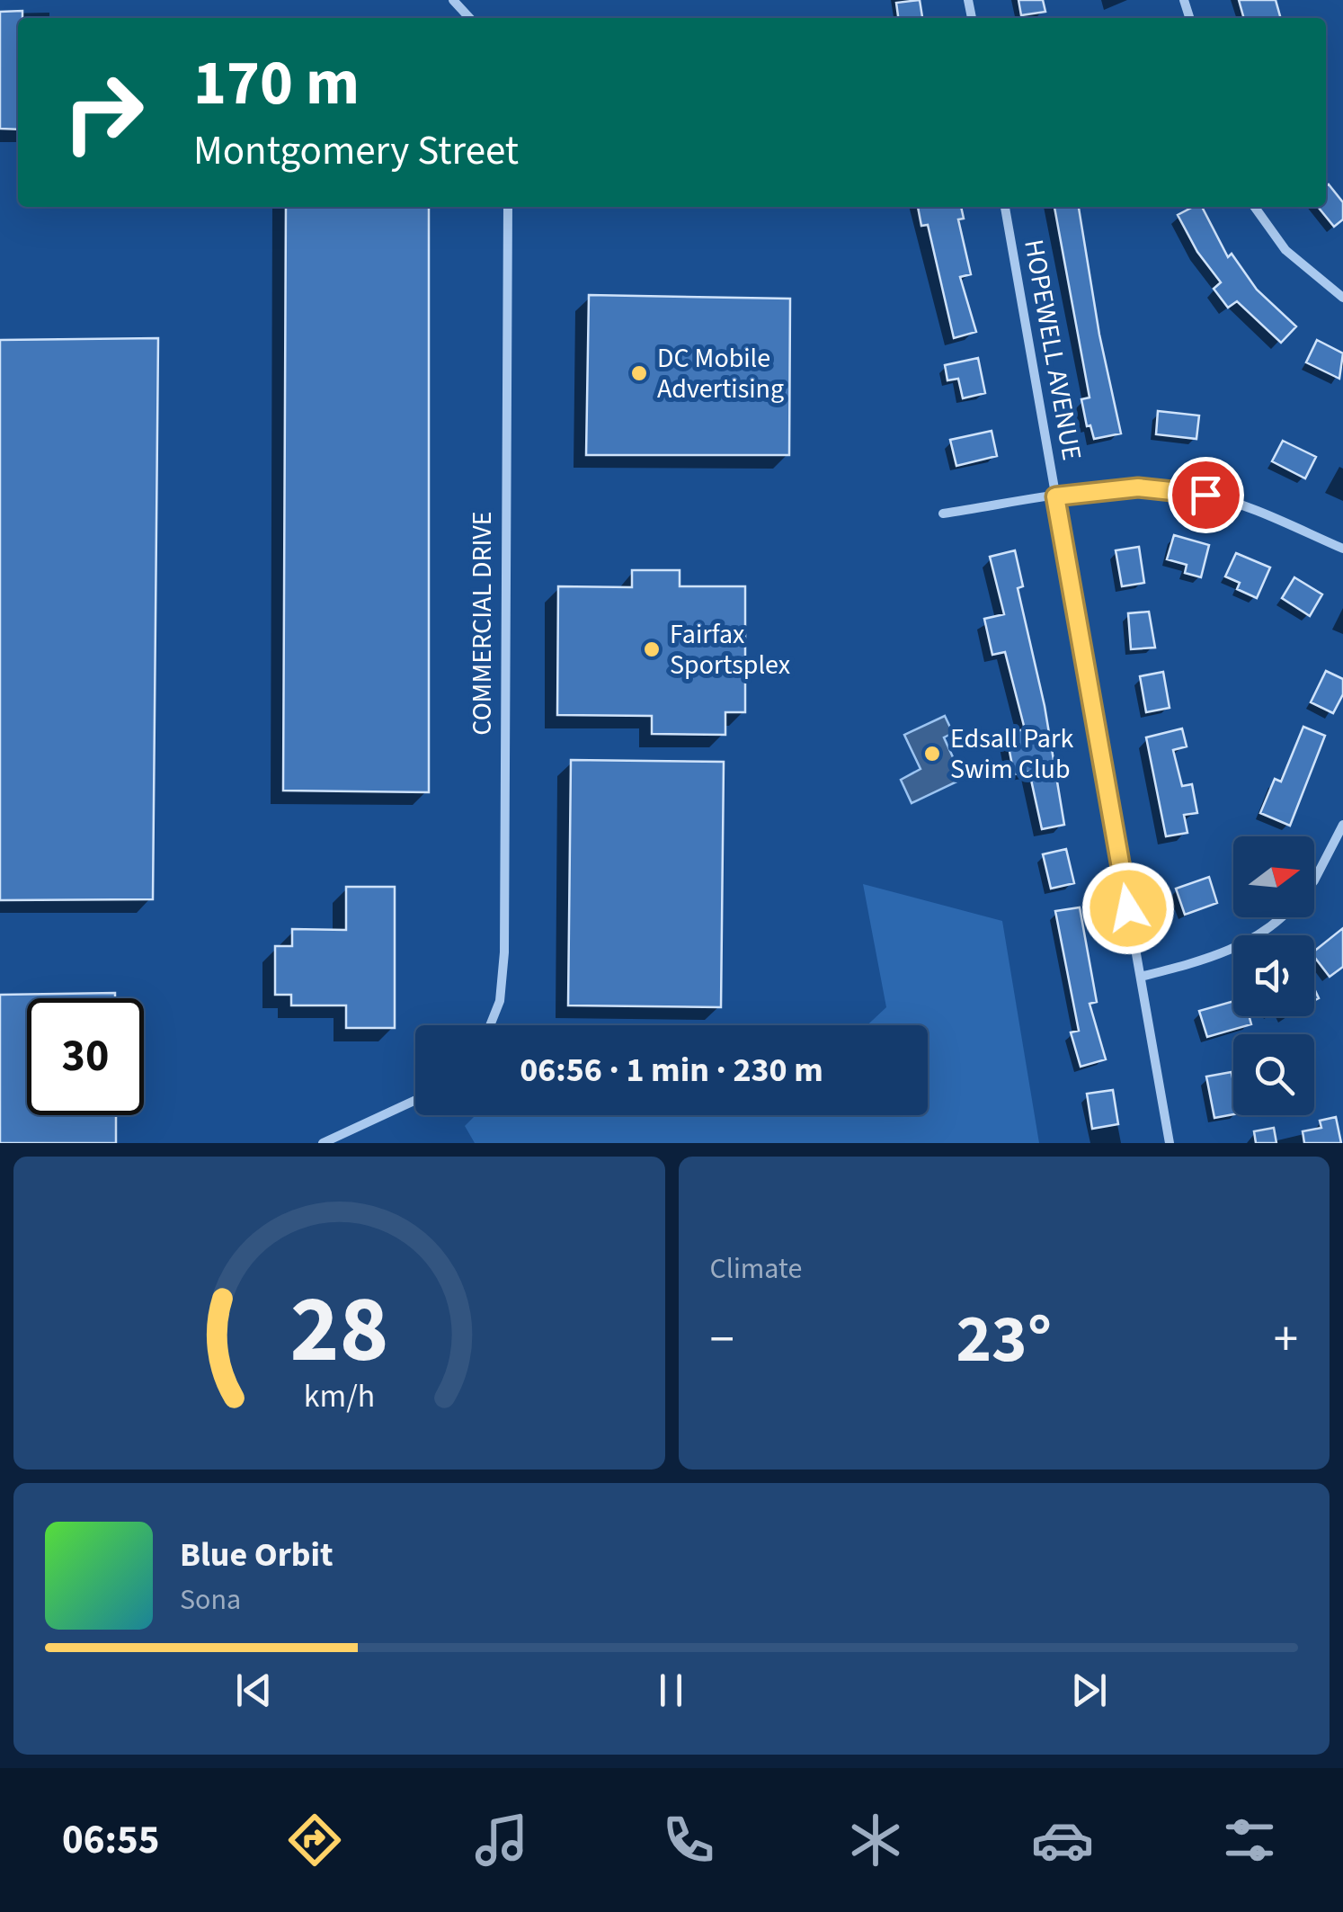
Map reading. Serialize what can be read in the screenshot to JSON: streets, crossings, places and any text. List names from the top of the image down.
{
  "streets": {
    "street": ["HOPEWELL AVENUE", "COMMERCIAL DRIVE"]
  },
  "places": ["DC Mobile Advertising", "Fairfax Sportsplex", "Edsall Park Swim Club"],
  "north": "right",
  "page": {
    "turn": ["170 m", "Montgomery Street"],
    "limit": "30",
    "trip": "06:56 · 1 min · 230 m",
    "tile": "Climate",
    "heat": ["−", "23°", "+"],
    "song": ["Blue Orbit", "Sona"],
    "tabs": "06:55",
    "gauge": ["28", "km/h"]
  }
}
